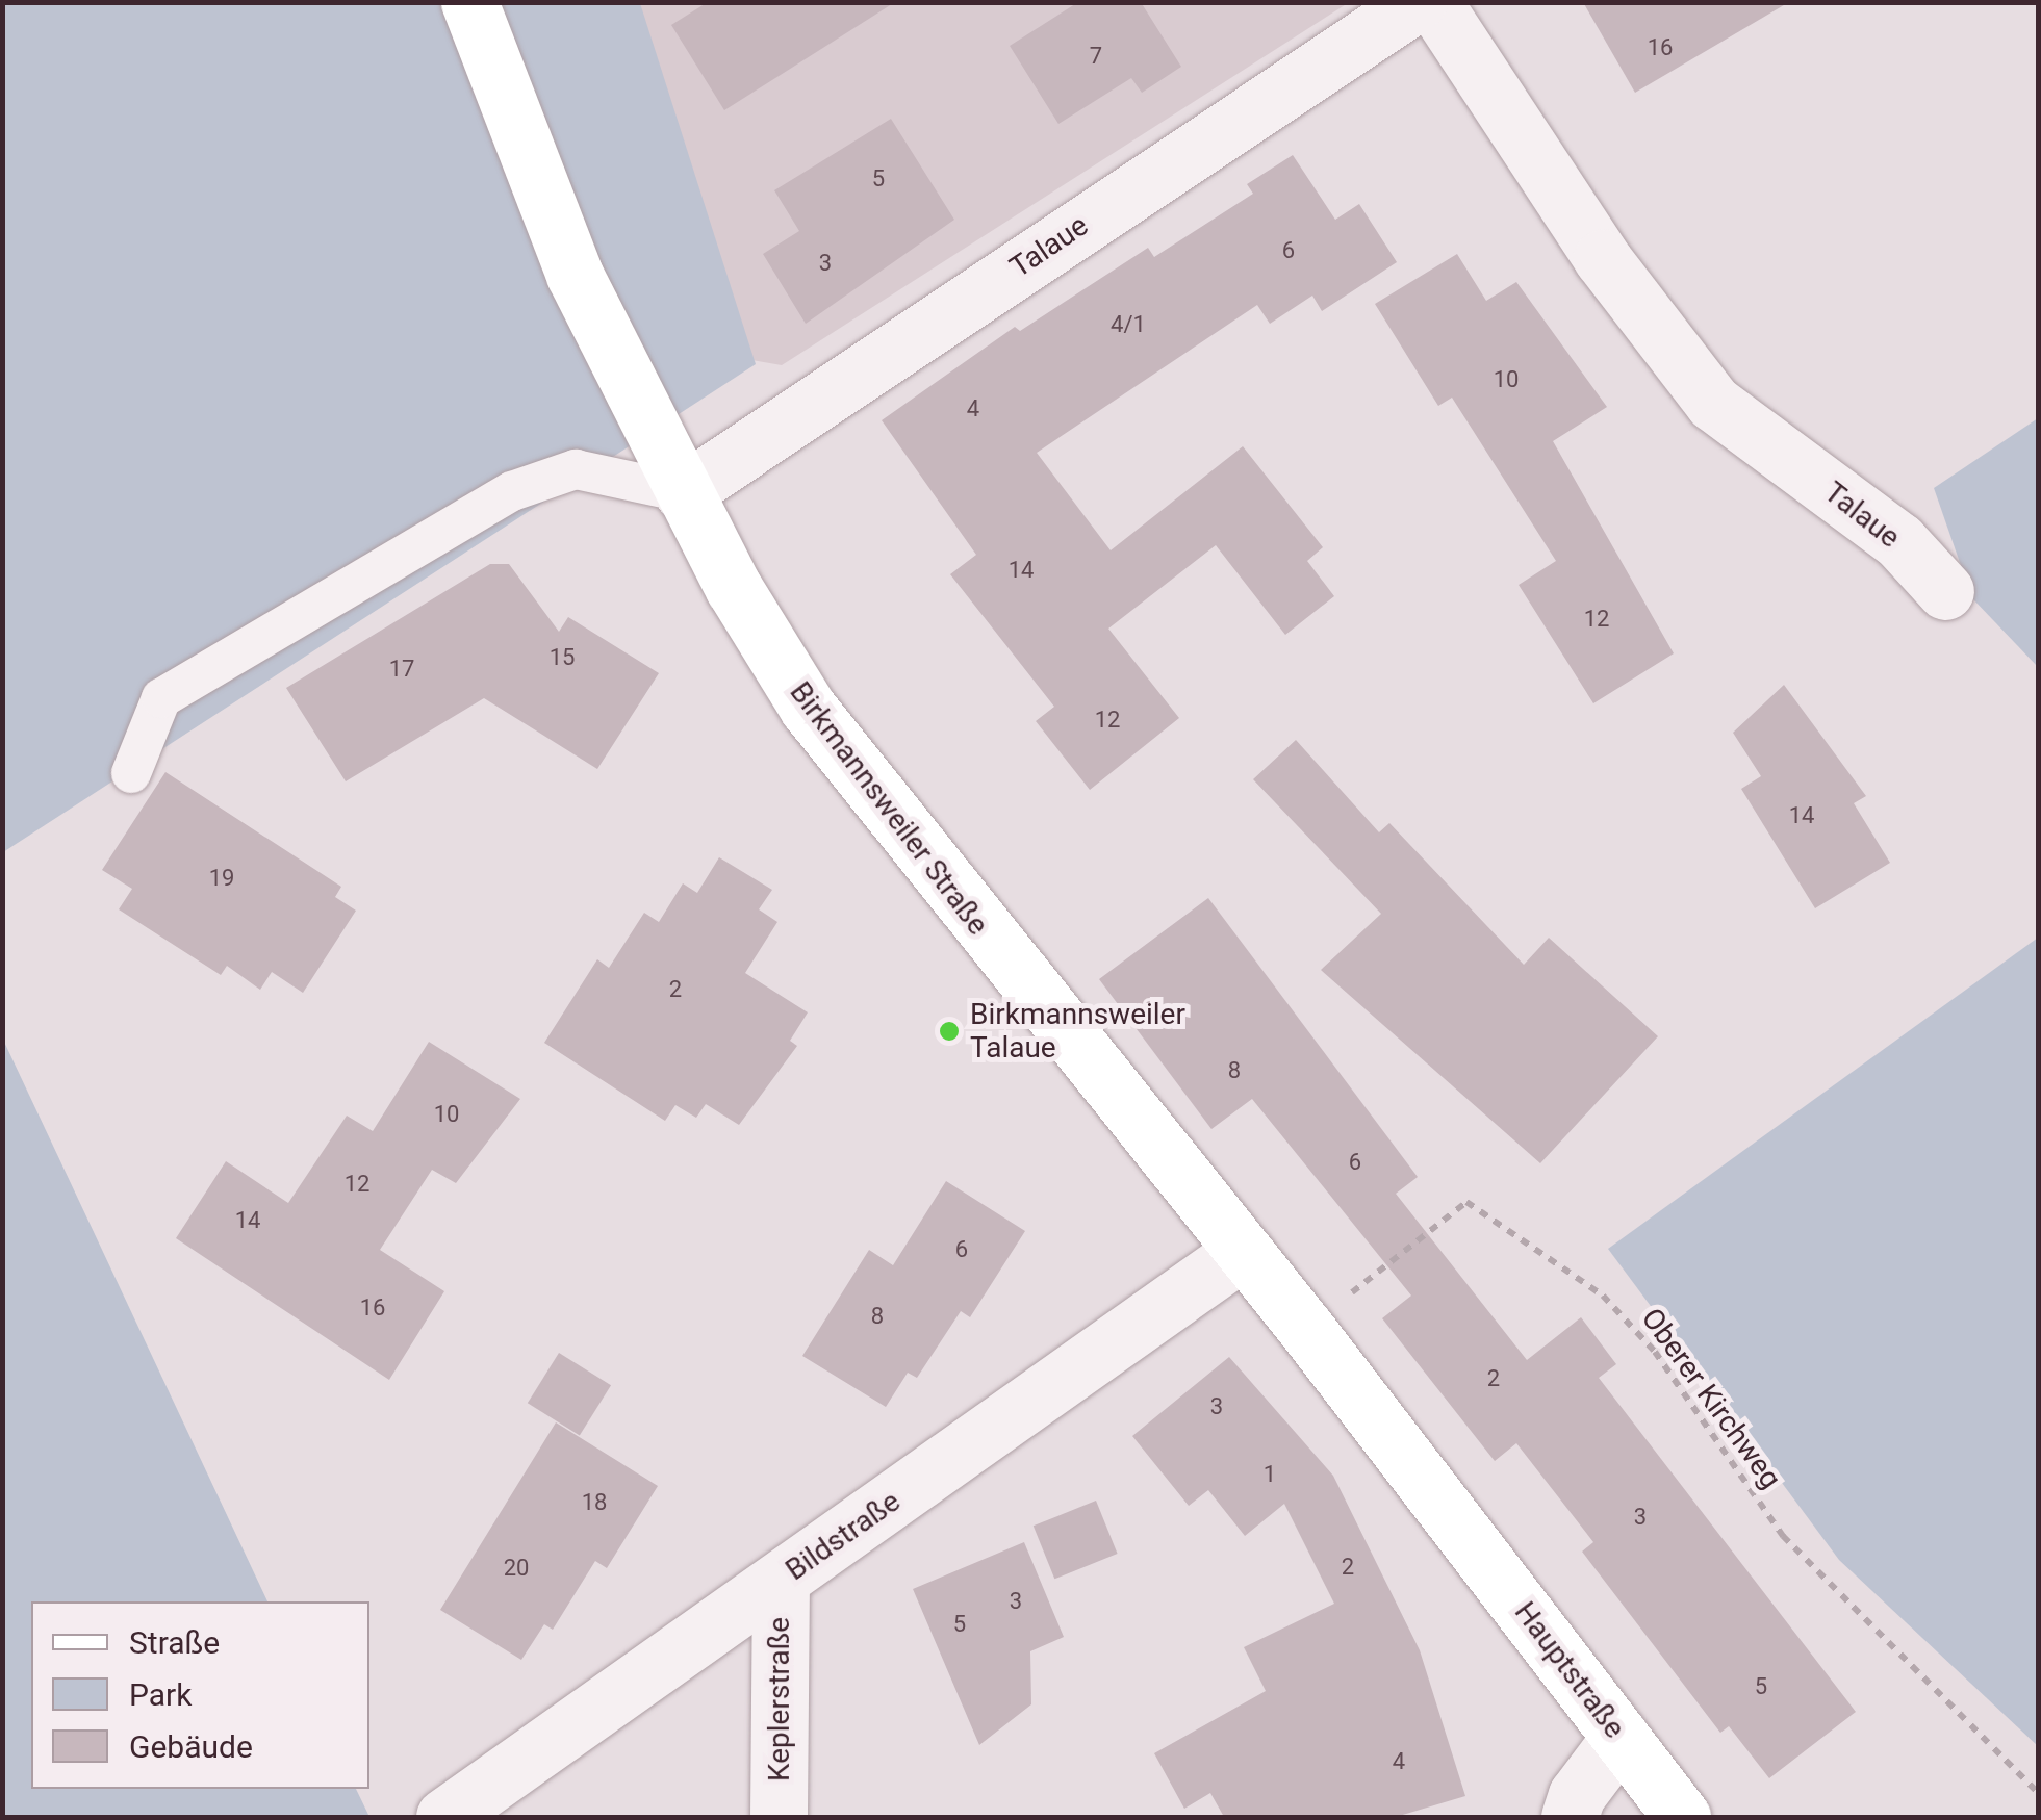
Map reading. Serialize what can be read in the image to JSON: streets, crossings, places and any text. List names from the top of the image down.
{
  "streets": {
    "street": [
      "Talaue",
      "Birkmannsweiler Straße",
      "Bildstraße",
      "Hauptstraße",
      "Keplerstraße"
    ],
    "path": ["Oberer Kirchweg"]
  },
  "crossings": [
    ["Talaue", "Birkmannsweiler Straße"],
    ["Birkmannsweiler Straße", "Oberer Kirchweg"],
    ["Birkmannsweiler Straße", "Bildstraße"],
    ["Birkmannsweiler Straße", "Hauptstraße"],
    ["Bildstraße", "Keplerstraße"]
  ],
  "places": ["Birkmannsweiler Talaue"],
  "house_numbers": [
    "16",
    "7",
    "5",
    "6",
    "3",
    "4/1",
    "10",
    "4",
    "14",
    "12",
    "15",
    "17",
    "12",
    "14",
    "19",
    "2",
    "8",
    "10",
    "6",
    "12",
    "14",
    "6",
    "16",
    "8",
    "2",
    "3",
    "1",
    "18",
    "3",
    "2",
    "20",
    "3",
    "5",
    "5",
    "4"
  ],
  "legend": ["Straße", "Park", "Gebäude"]
}
